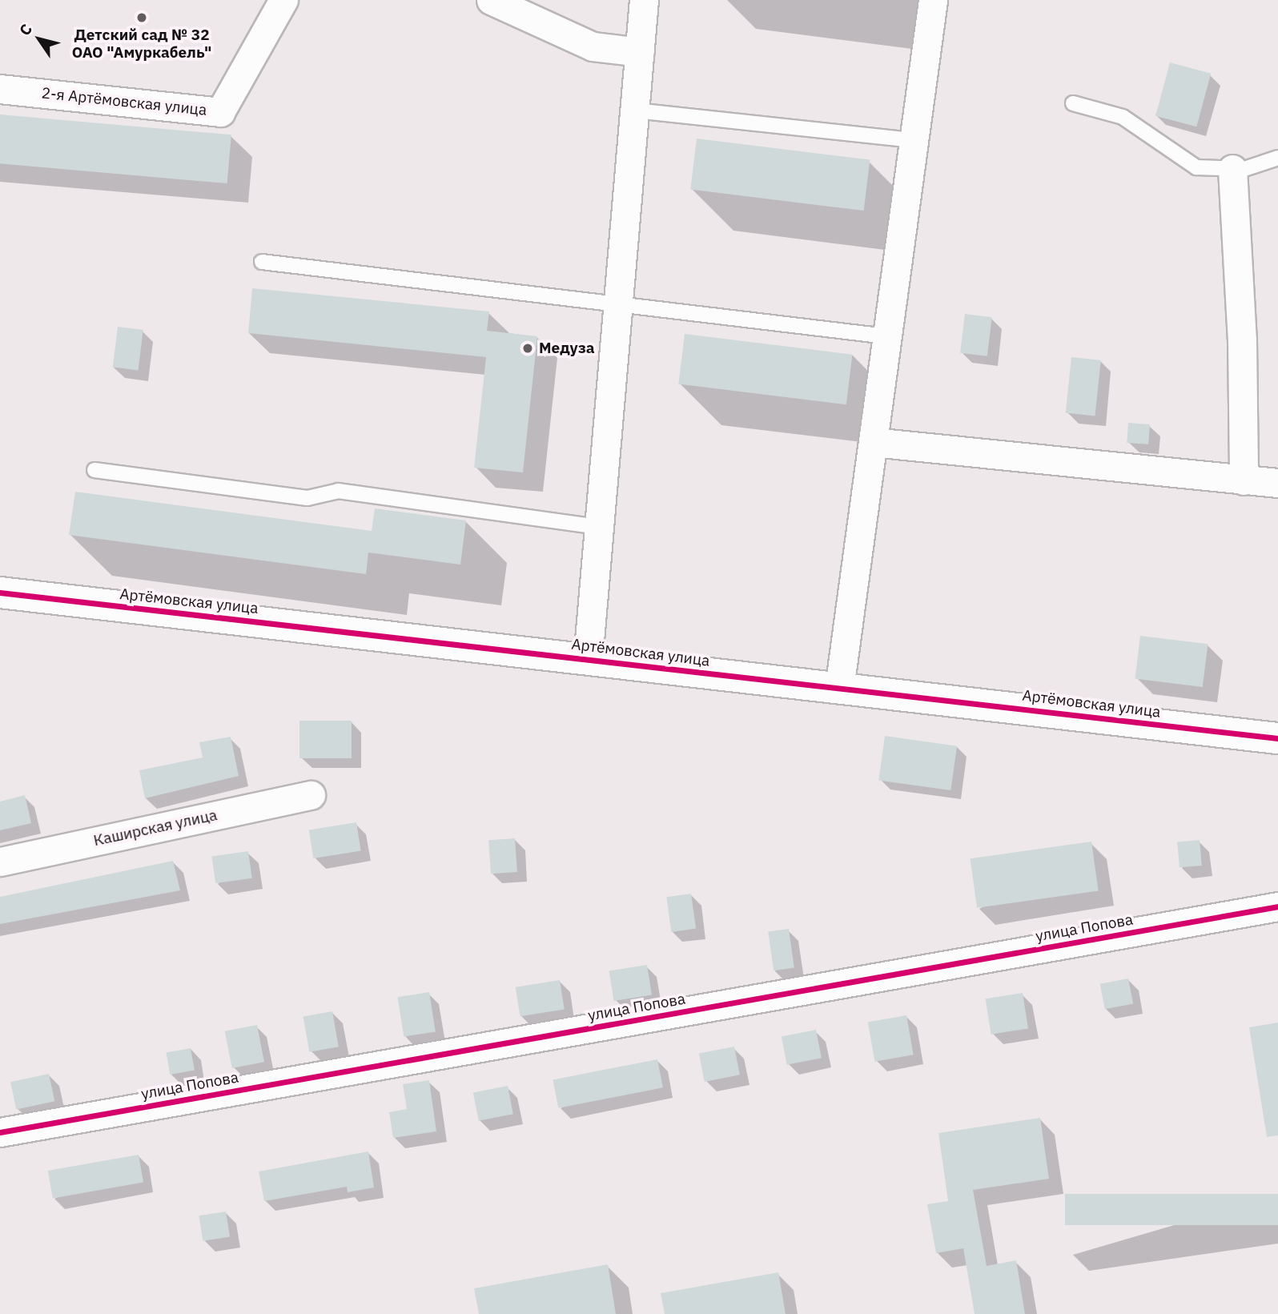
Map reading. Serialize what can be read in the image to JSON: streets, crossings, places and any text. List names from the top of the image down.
{
  "streets": {
    "street": [
      "2-я Артёмовская улица",
      "Артёмовская улица",
      "Каширская улица",
      "улица Попова"
    ]
  },
  "places": ["Детский сад № 32 ОАО \"Амуркабель\"", "Медуза"],
  "north": "top left"
}
